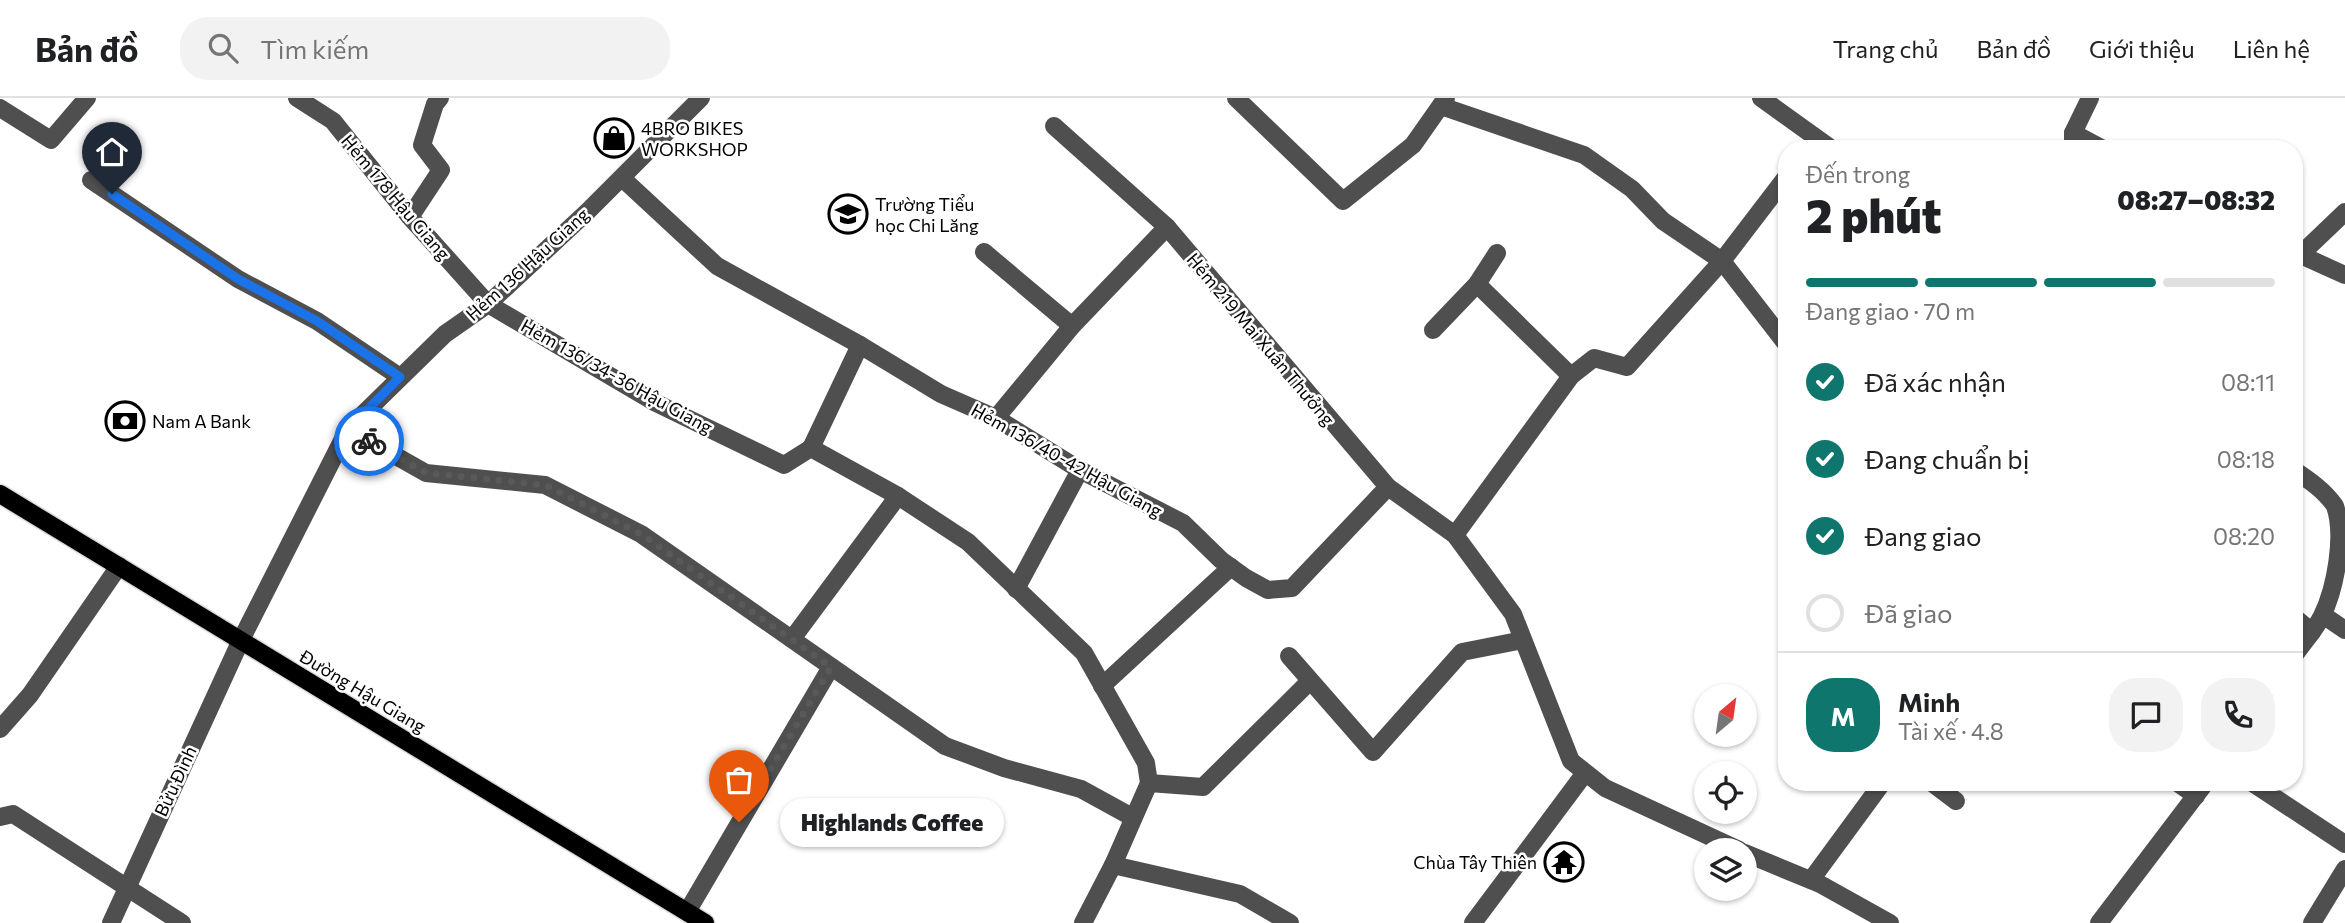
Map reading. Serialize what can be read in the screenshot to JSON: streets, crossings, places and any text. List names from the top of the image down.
{
  "streets": {
    "main road": ["Đường Hậu Giang"],
    "street": [
      "Hẻm 178 Hậu Giang",
      "Hẻm 136 Hậu Giang",
      "Hẻm 219 Mai Xuân Thưởng",
      "Hẻm 136/34-36 Hậu Giang",
      "Hẻm 136/40-42 Hậu Giang",
      "Bửu Đình"
    ]
  },
  "crossings": [
    ["Hẻm 178 Hậu Giang", "Hẻm 136 Hậu Giang"],
    ["Hẻm 178 Hậu Giang", "Hẻm 136/34-36 Hậu Giang"],
    ["Hẻm 136 Hậu Giang", "Hẻm 136/34-36 Hậu Giang"],
    ["Hẻm 136 Hậu Giang", "Hẻm 136/40-42 Hậu Giang"],
    ["Hẻm 136 Hậu Giang", "Đường Hậu Giang"],
    ["Hẻm 136 Hậu Giang", "Bửu Đình"],
    ["Hẻm 219 Mai Xuân Thưởng", "Hẻm 136/40-42 Hậu Giang"],
    ["Đường Hậu Giang", "Bửu Đình"]
  ],
  "places": {
    "shop": ["4BRO BIKES WORKSHOP"],
    "school or university": ["Trường Tiểu học Chi Lăng"],
    "bank": ["Nam A Bank"],
    "other": ["Highlands Coffee"],
    "temple": ["Chùa Tây Thiên"]
  },
  "north": "top right",
  "page": {
    "header": "Bản đồ",
    "search": "Tìm kiếm",
    "nav": [
      "Trang chủ",
      "Bản đồ",
      "Giới thiệu",
      "Liên hệ"
    ],
    "heading": ["2 phút", "Đến trong", "08:27–08:32"],
    "panel": ["Minh", "Tài xế · 4.8"],
    "bar": "Đang giao · 70 m",
    "list": [
      ["Đã xác nhận", "08:11"],
      ["Đang chuẩn bị", "08:18"],
      ["Đang giao", "08:20"],
      "Đã giao"
    ],
    "round": "M",
    "bubble": "Highlands Coffee"
  }
}
